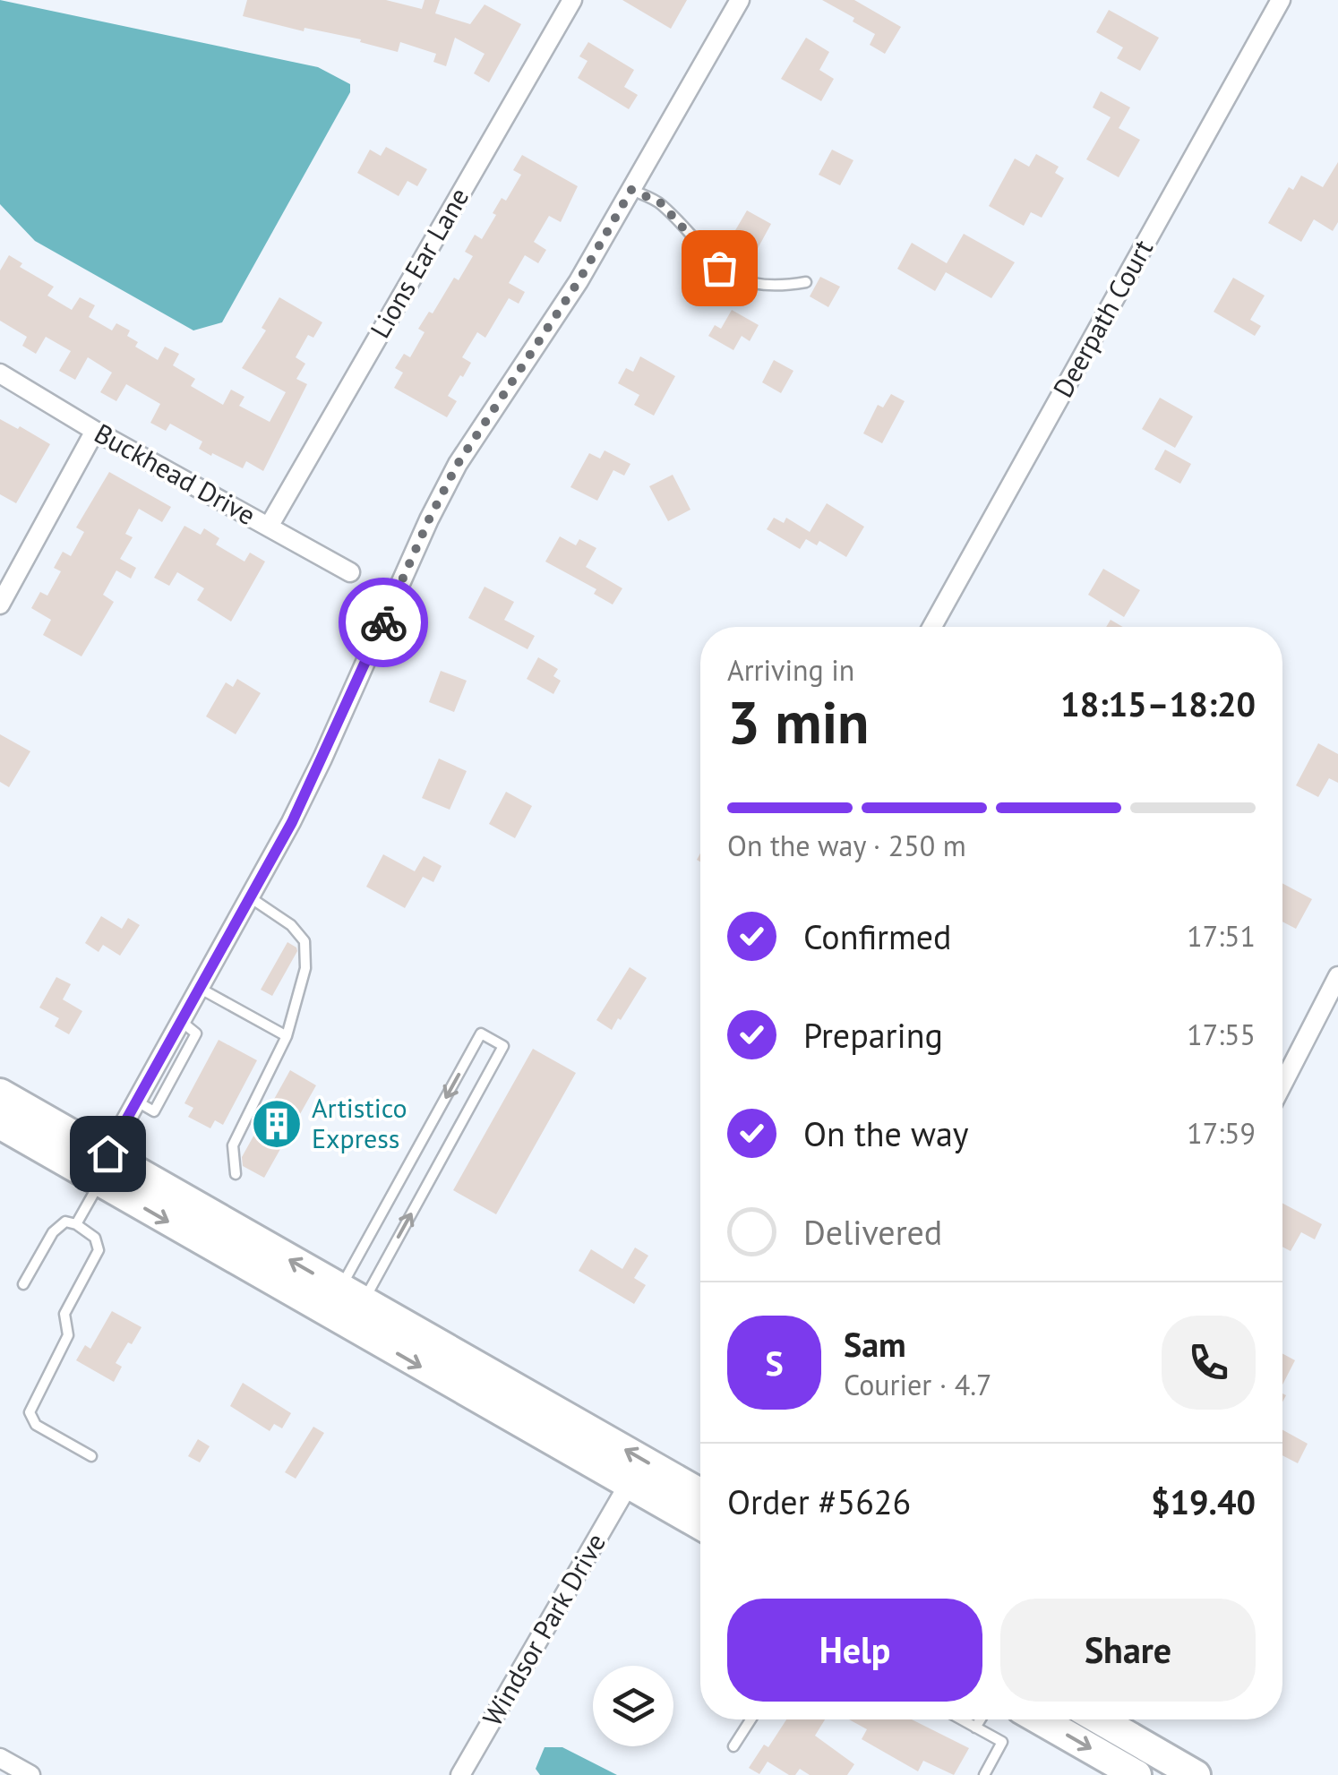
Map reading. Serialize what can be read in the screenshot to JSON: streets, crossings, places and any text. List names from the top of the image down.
{
  "streets": {
    "street": [
      "Lions Ear Lane",
      "Deerpath Court",
      "Buckhead Drive",
      "Windsor Park Drive"
    ]
  },
  "crossings": [
    ["Lions Ear Lane", "Buckhead Drive"]
  ],
  "places": {
    "building": ["Artistico Express"]
  },
  "page": {
    "heading": ["3 min", "Arriving in", "18:15–18:20"],
    "panel": [
      "Sam",
      "Courier · 4.7",
      "Order #5626",
      "$19.40"
    ],
    "bar": "On the way · 250 m",
    "list": [
      ["Confirmed", "17:51"],
      ["Preparing", "17:55"],
      ["On the way", "17:59"],
      "Delivered"
    ],
    "round": "S",
    "buttons": ["Help", "Share"]
  }
}
